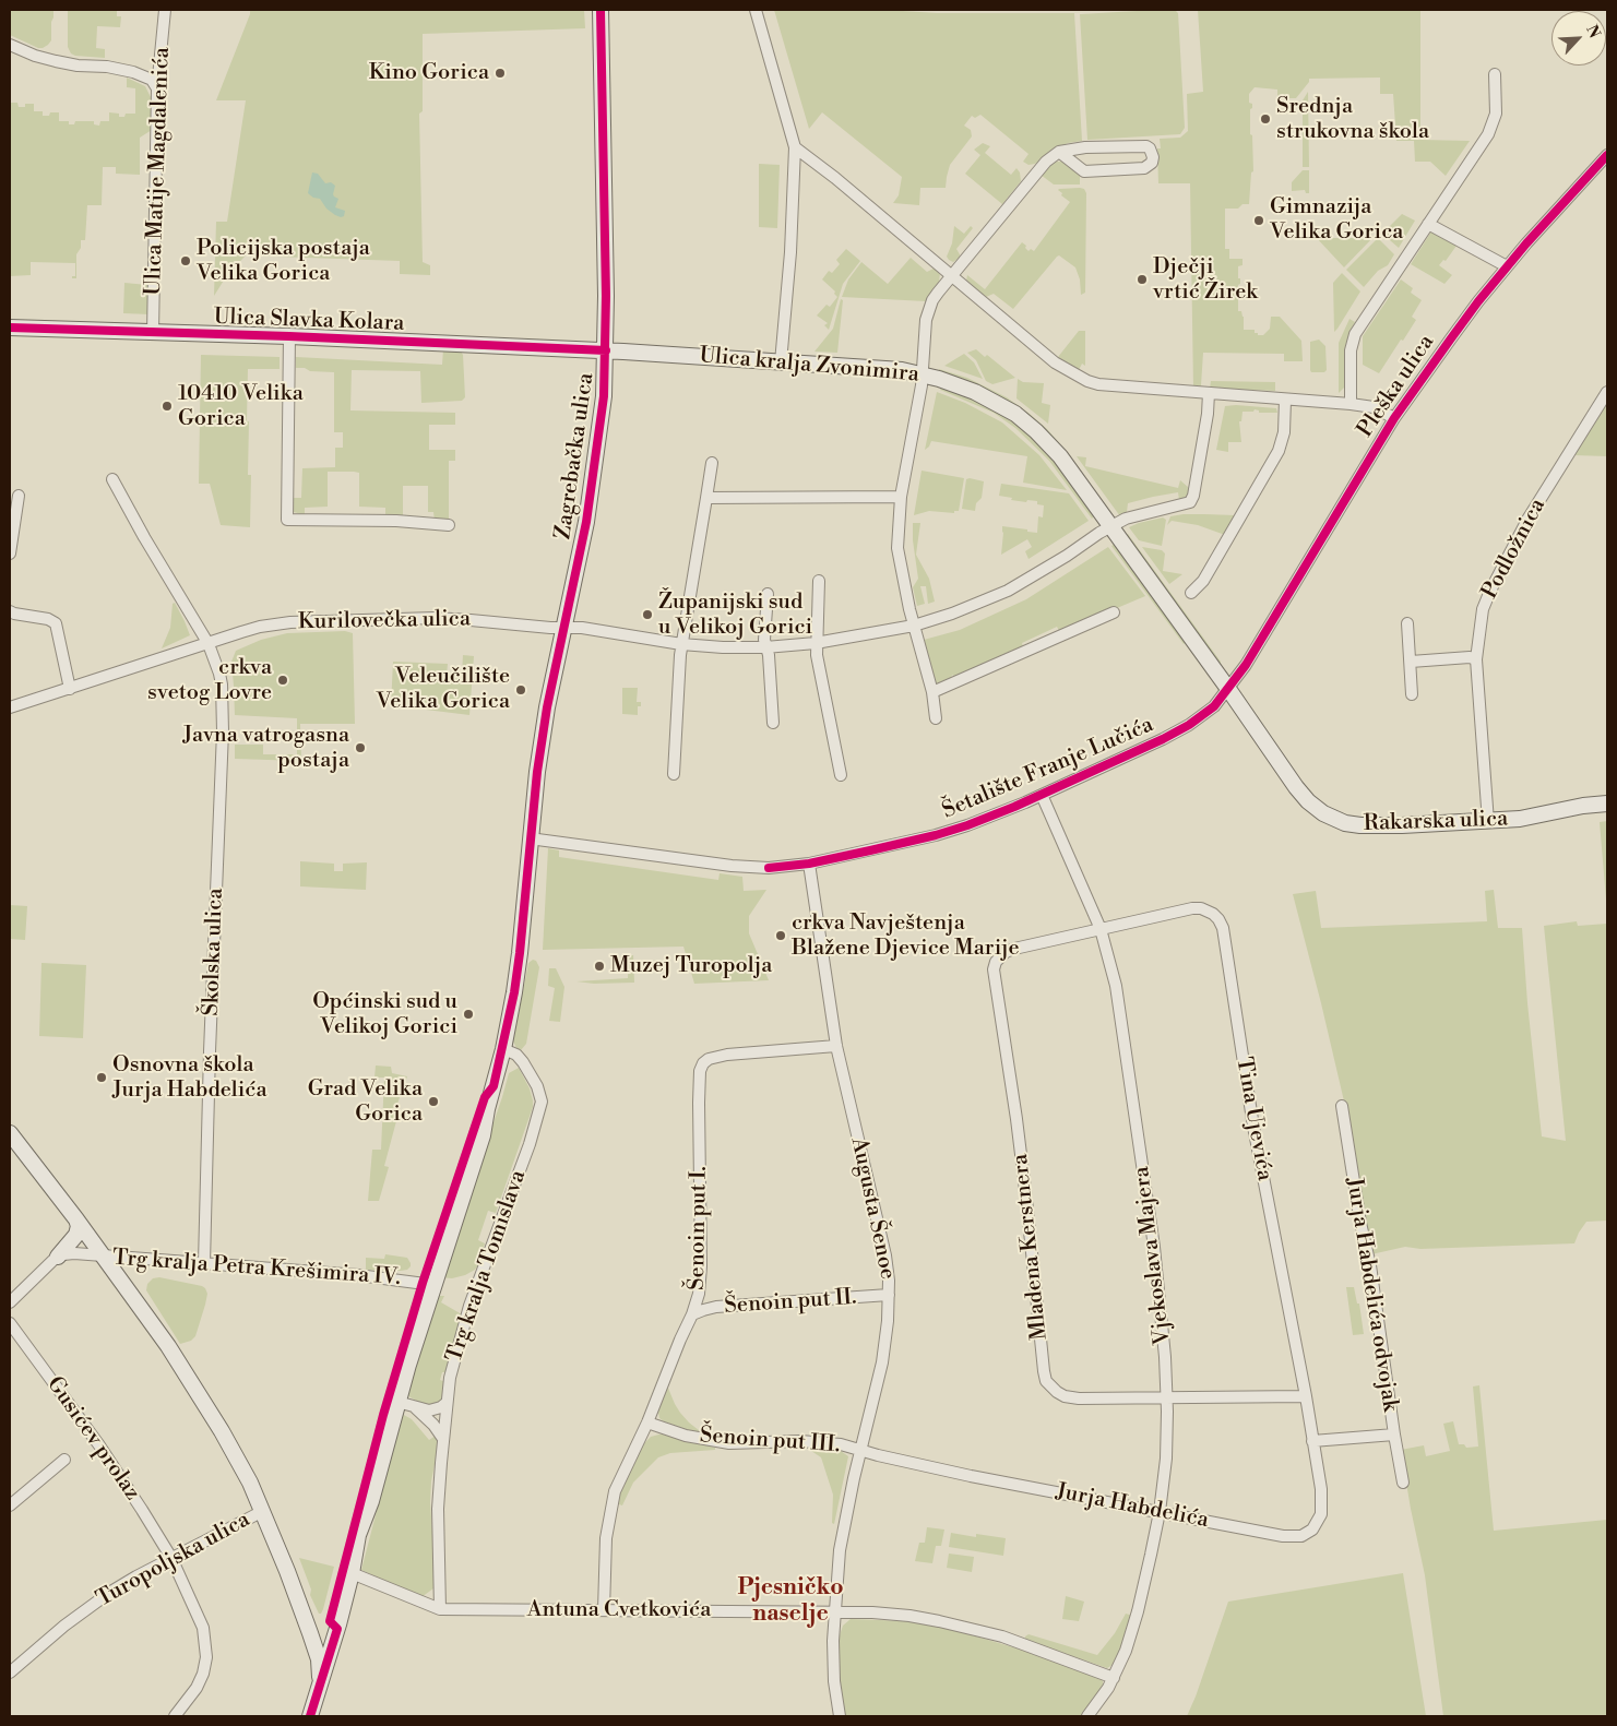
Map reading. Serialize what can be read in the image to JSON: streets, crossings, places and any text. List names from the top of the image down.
{
  "streets": {
    "main road": [
      "Ulica Slavka Kolara",
      "Ulica kralja Zvonimira",
      "Zagrebačka ulica",
      "Rakarska ulica",
      "Trg kralja Tomislava",
      "Trg kralja Petra Krešimira IV."
    ],
    "street": [
      "Ulica Matije Magdalenića",
      "Pleška ulica",
      "Podložnica",
      "Kurilovečka ulica",
      "Šetalište Franje Lučića",
      "Školska ulica",
      "Tina Ujevića",
      "Augusta Šenoe",
      "Šenoin put I.",
      "Mladena Kerstnera",
      "Vjekoslava Majera",
      "Jurja Habdelića odvojak",
      "Šenoin put II.",
      "Gusićev prolaz",
      "Šenoin put III.",
      "Jurja Habdelića",
      "Turopoljska ulica",
      "Antuna Cvetkovića"
    ]
  },
  "crossings": [
    ["Ulica Matije Magdalenića", "Ulica Slavka Kolara"],
    ["Ulica Slavka Kolara", "Ulica kralja Zvonimira"],
    ["Ulica Slavka Kolara", "Zagrebačka ulica"],
    ["Ulica kralja Zvonimira", "Pleška ulica"],
    ["Ulica kralja Zvonimira", "Zagrebačka ulica"],
    ["Ulica kralja Zvonimira", "Kurilovečka ulica"],
    ["Ulica kralja Zvonimira", "Šetalište Franje Lučića"],
    ["Ulica kralja Zvonimira", "Rakarska ulica"],
    ["Pleška ulica", "Šetalište Franje Lučića"],
    ["Pleška ulica", "Rakarska ulica"],
    ["Zagrebačka ulica", "Kurilovečka ulica"],
    ["Zagrebačka ulica", "Šetalište Franje Lučića"],
    ["Zagrebačka ulica", "Trg kralja Tomislava"],
    ["Podložnica", "Rakarska ulica"],
    ["Kurilovečka ulica", "Školska ulica"],
    ["Šetalište Franje Lučića", "Rakarska ulica"],
    ["Šetalište Franje Lučića", "Augusta Šenoe"],
    ["Šetalište Franje Lučića", "Vjekoslava Majera"],
    ["Šetalište Franje Lučića", "Trg kralja Tomislava"],
    ["Školska ulica", "Trg kralja Petra Krešimira IV."],
    ["Tina Ujevića", "Mladena Kerstnera"],
    ["Tina Ujevića", "Vjekoslava Majera"],
    ["Tina Ujevića", "Jurja Habdelića"],
    ["Augusta Šenoe", "Šenoin put I."],
    ["Augusta Šenoe", "Šenoin put II."],
    ["Augusta Šenoe", "Šenoin put III."],
    ["Augusta Šenoe", "Jurja Habdelića"],
    ["Augusta Šenoe", "Antuna Cvetkovića"],
    ["Šenoin put I.", "Šenoin put II."],
    ["Šenoin put I.", "Šenoin put III."],
    ["Šenoin put I.", "Antuna Cvetkovića"],
    ["Mladena Kerstnera", "Vjekoslava Majera"],
    ["Vjekoslava Majera", "Jurja Habdelića"],
    ["Vjekoslava Majera", "Antuna Cvetkovića"],
    ["Trg kralja Tomislava", "Trg kralja Petra Krešimira IV."],
    ["Trg kralja Tomislava", "Antuna Cvetkovića"],
    ["Trg kralja Petra Krešimira IV.", "Turopoljska ulica"],
    ["Gusićev prolaz", "Turopoljska ulica"],
    ["Šenoin put III.", "Jurja Habdelića"]
  ],
  "districts": ["Pjesničko naselje"],
  "places": [
    "Kino Gorica",
    "Srednja strukovna škola",
    "Gimnazija Velika Gorica",
    "Policijska postaja Velika Gorica",
    "Dječji vrtić Žirek",
    "10410 Velika Gorica",
    "Županijski sud u Velikoj Gorici",
    "crkva svetog Lovre",
    "Veleučilište Velika Gorica",
    "Javna vatrogasna postaja",
    "crkva Navještenja Blažene Djevice Marije",
    "Muzej Turopolja",
    "Općinski sud u Velikoj Gorici",
    "Osnovna škola Jurja Habdelića",
    "Grad Velika Gorica"
  ],
  "north": "top right"
}
